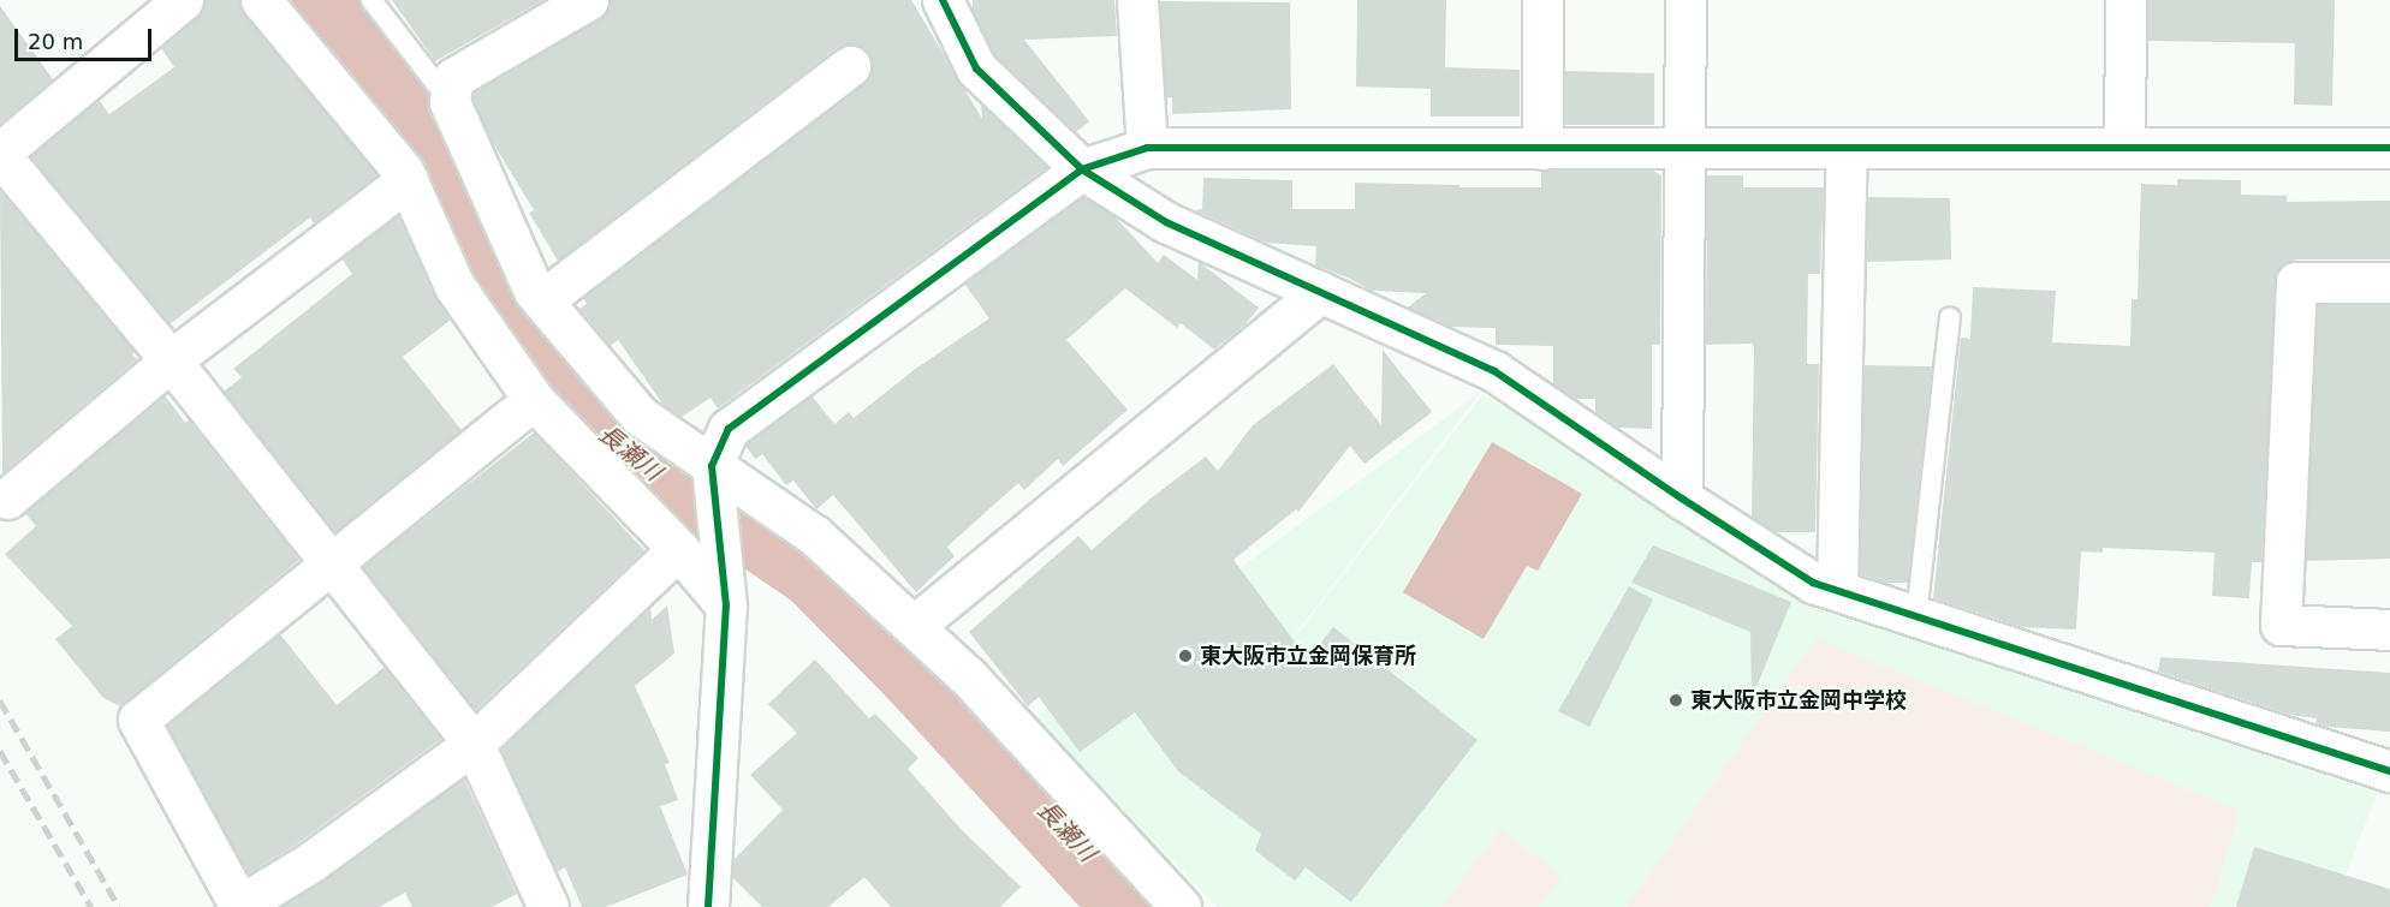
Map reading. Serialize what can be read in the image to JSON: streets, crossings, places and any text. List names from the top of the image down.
{
  "water": ["長瀬川"],
  "places": ["東大阪市立金岡保育所", "東大阪市立金岡中学校"],
  "scale_bar": "20 m"
}
